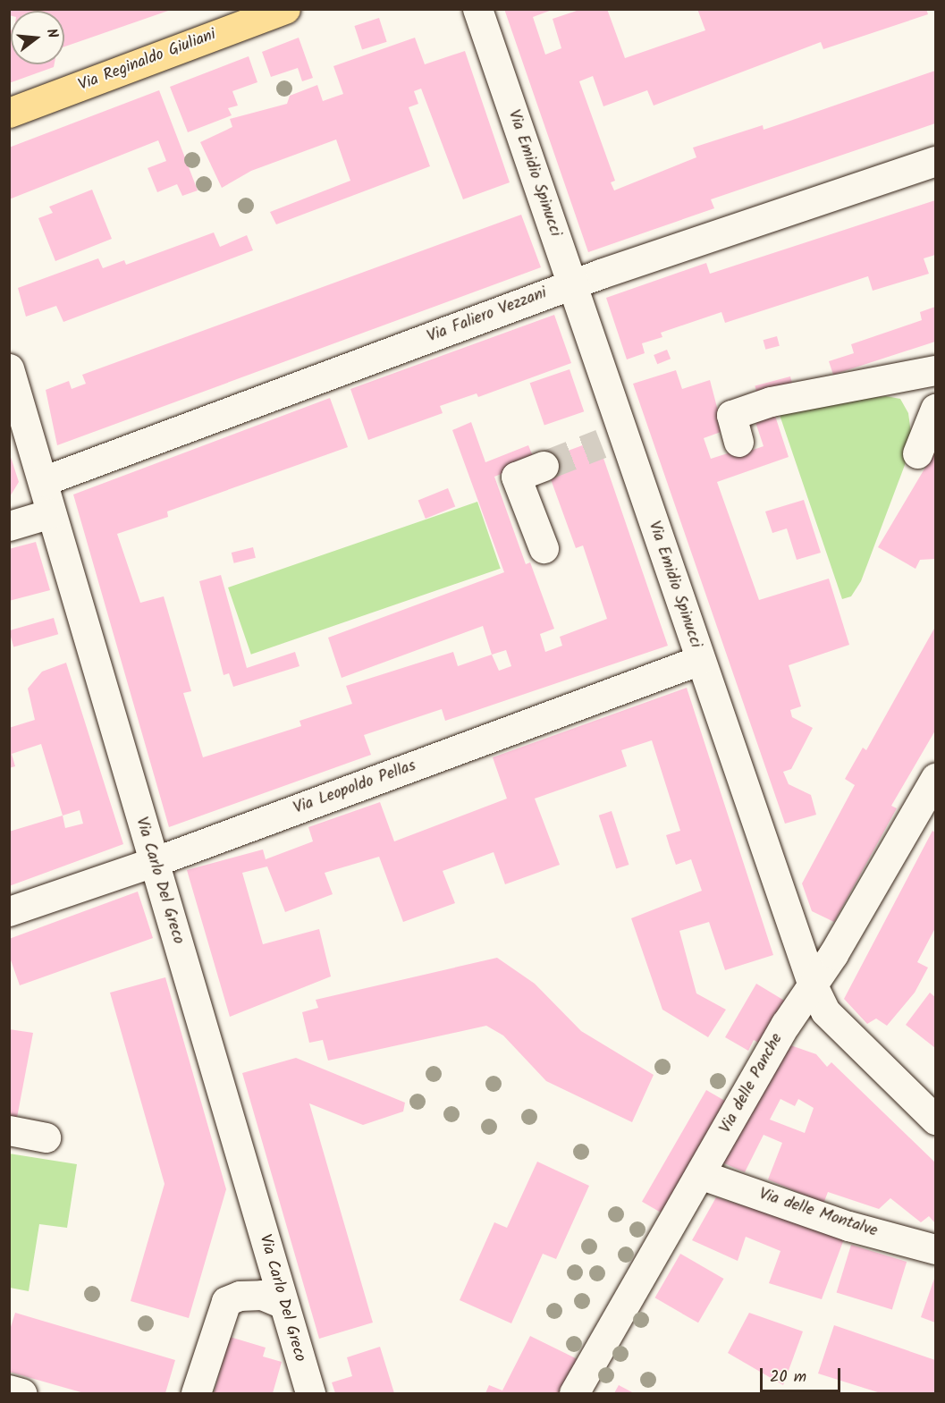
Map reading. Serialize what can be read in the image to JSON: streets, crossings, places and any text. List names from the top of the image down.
{
  "streets": {
    "main road": ["Via Reginaldo Giuliani"],
    "street": [
      "Via Emidio Spinucci",
      "Via Faliero Vezzani",
      "Via Leopoldo Pellas",
      "Via Carlo Del Greco",
      "Via delle Panche",
      "Via delle Montalve"
    ]
  },
  "crossings": [
    ["Via Emidio Spinucci", "Via Faliero Vezzani"],
    ["Via Emidio Spinucci", "Via Leopoldo Pellas"],
    ["Via Emidio Spinucci", "Via delle Panche"],
    ["Via Faliero Vezzani", "Via Carlo Del Greco"],
    ["Via Leopoldo Pellas", "Via Carlo Del Greco"],
    ["Via delle Panche", "Via delle Montalve"]
  ],
  "scale_bar": "20 m",
  "north": "right"
}
